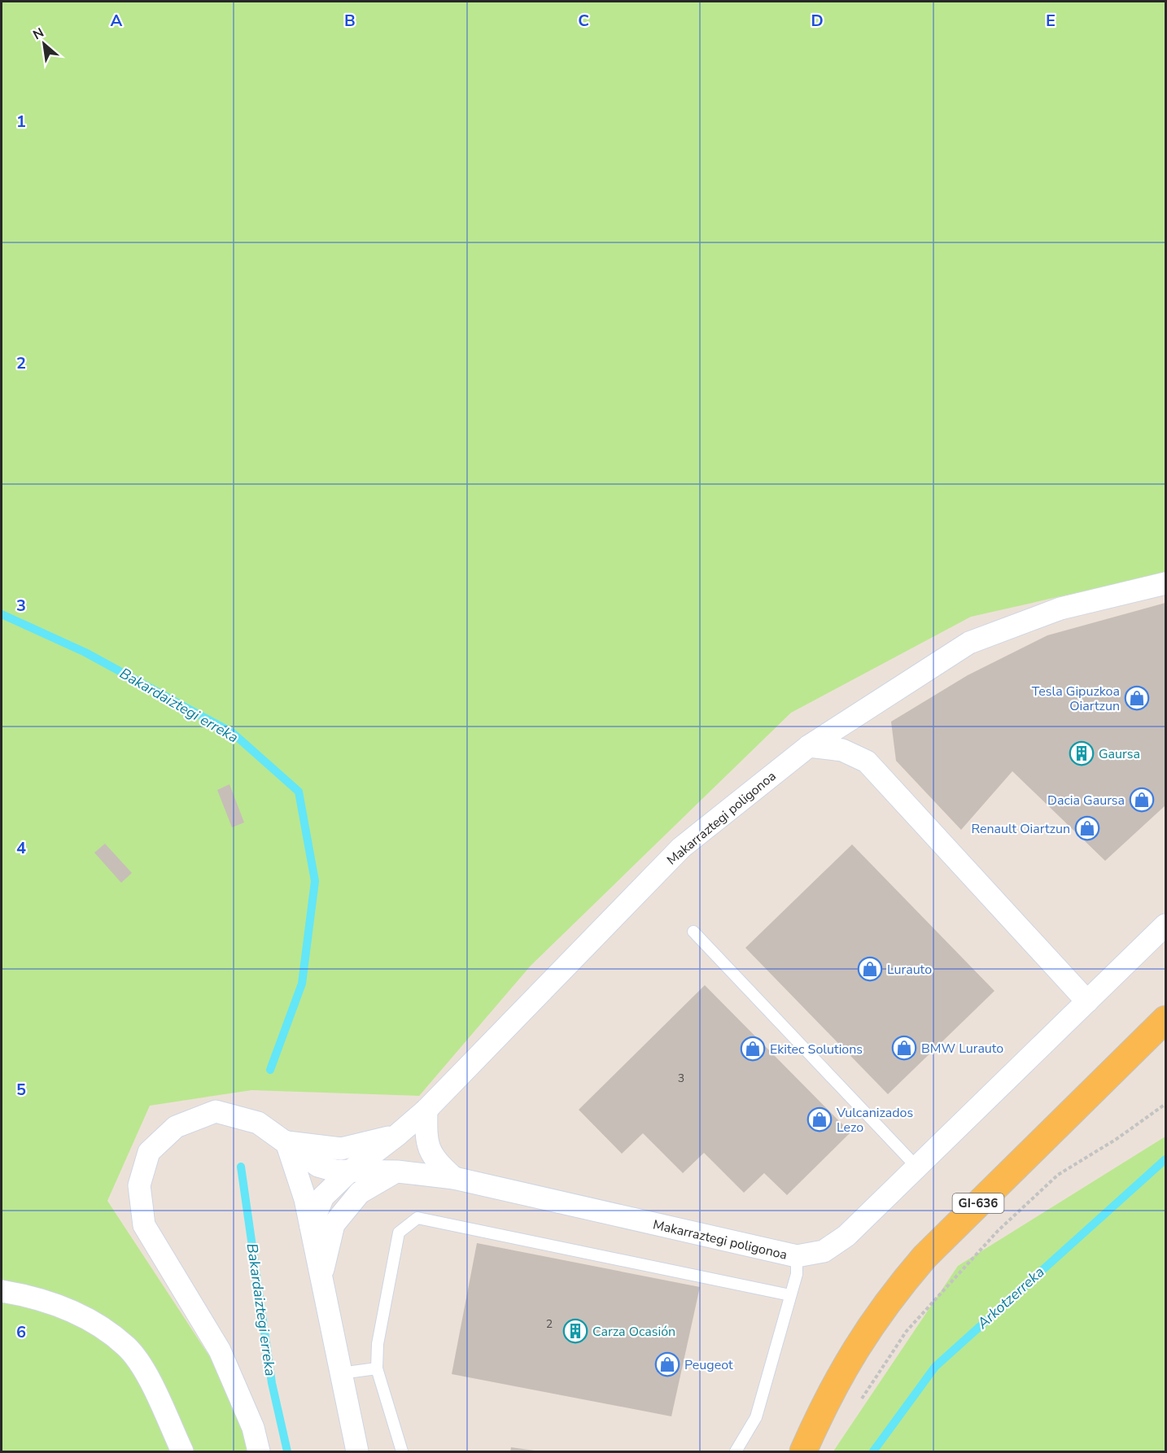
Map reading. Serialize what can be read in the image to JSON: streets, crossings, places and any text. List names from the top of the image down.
{
  "streets": {
    "main road": ["GI-636"],
    "street": ["Makarraztegi poligonoa"]
  },
  "water": ["Bakardaiztegi erreka", "Arkotzerreka"],
  "places": {
    "shop": [
      "Tesla Gipuzkoa Oiartzun",
      "Dacia Gaursa",
      "Renault Oiartzun",
      "Lurauto",
      "BMW Lurauto",
      "Ekitec Solutions",
      "Vulcanizados Lezo",
      "Peugeot"
    ],
    "building": ["Gaursa", "Carza Ocasión"]
  },
  "house_numbers": ["3", "2"],
  "north": "top left",
  "grid": {
    "columns": [
      "A",
      "B",
      "C",
      "D",
      "E"
    ],
    "rows": [
      "1",
      "2",
      "3",
      "4",
      "5",
      "6"
    ]
  }
}
